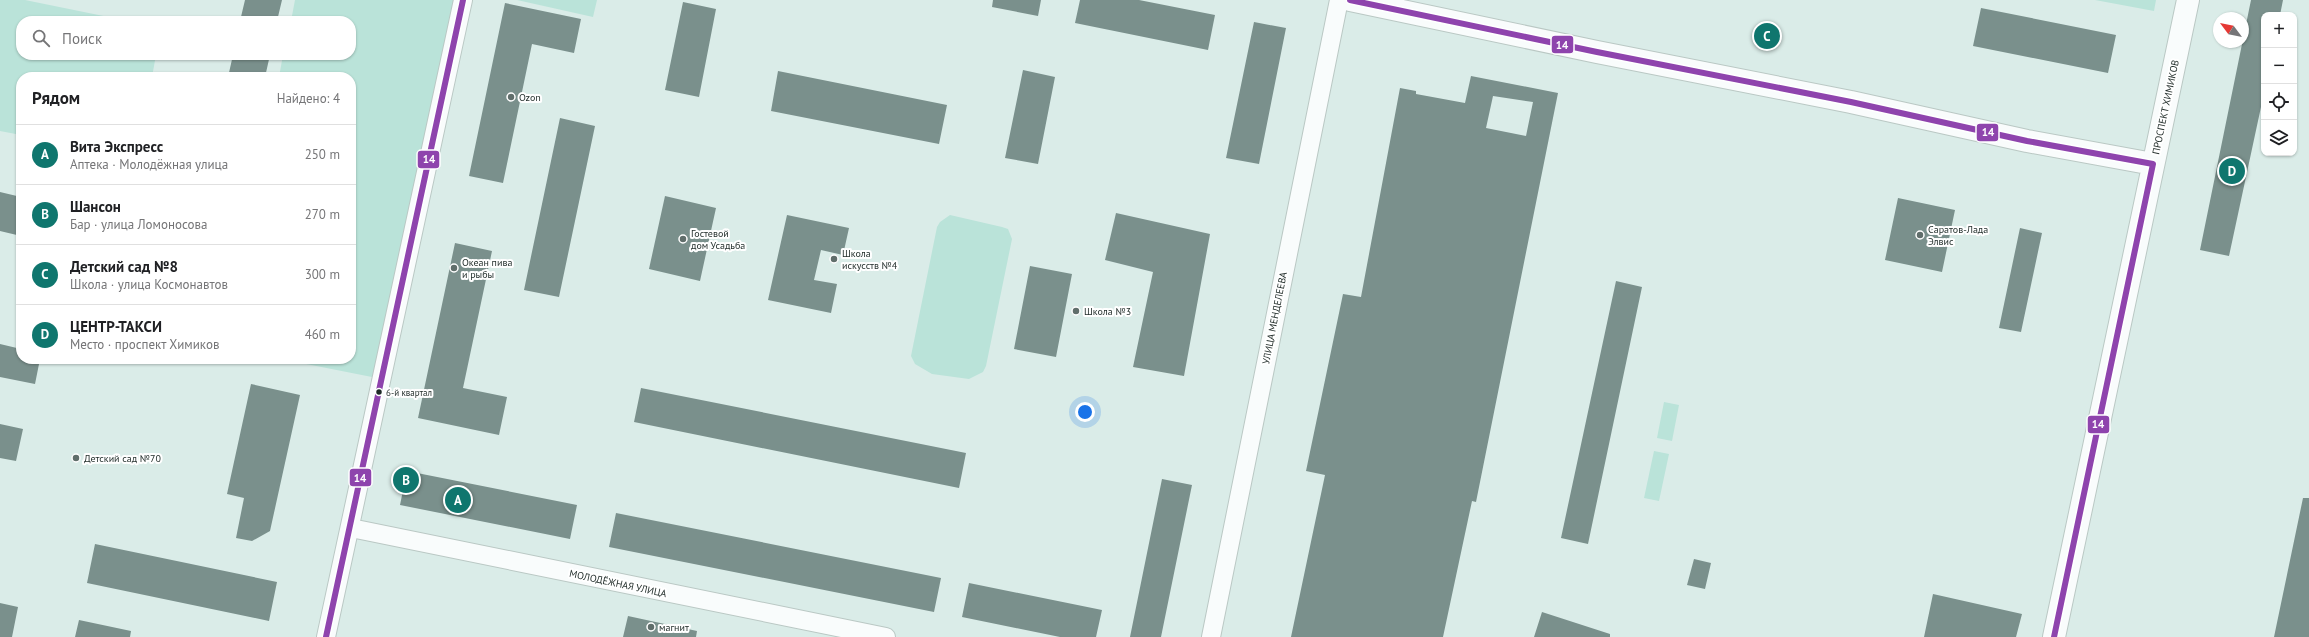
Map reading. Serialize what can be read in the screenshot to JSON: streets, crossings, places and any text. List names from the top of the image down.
{
  "streets": {
    "street": ["ПРОСПЕКТ ХИМИКОВ", "УЛИЦА МЕНДЕЛЕЕВА", "МОЛОДЁЖНАЯ УЛИЦА"]
  },
  "places": [
    "Ozon",
    "Саратов-Лада Элвис",
    "Гостевой дом Усадьба",
    "Школа искусств №4",
    "Океан пива и рыбы",
    "Школа №3",
    "6-й квартал",
    "Детский сад №70",
    "магнит"
  ],
  "lines": ["transit line 14"],
  "north": "top left",
  "page": {
    "map_buttons": ["+", "−"],
    "search": "Поиск",
    "pins": [
      "C",
      "D",
      "B",
      "A"
    ],
    "heading": ["Рядом", "Найдено: 4"],
    "list": [
      {
        "mark": "A",
        "name": "Вита Экспресс",
        "note": "Аптека · Молодёжная улица",
        "value": "250 m"
      },
      {
        "mark": "B",
        "name": "Шансон",
        "note": "Бар · улица Ломоносова",
        "value": "270 m"
      },
      {
        "mark": "C",
        "name": "Детский сад №8",
        "note": "Школа · улица Космонавтов",
        "value": "300 m"
      },
      {
        "mark": "D",
        "name": "ЦЕНТР-ТАКСИ",
        "note": "Место · проспект Химиков",
        "value": "460 m"
      }
    ]
  }
}
